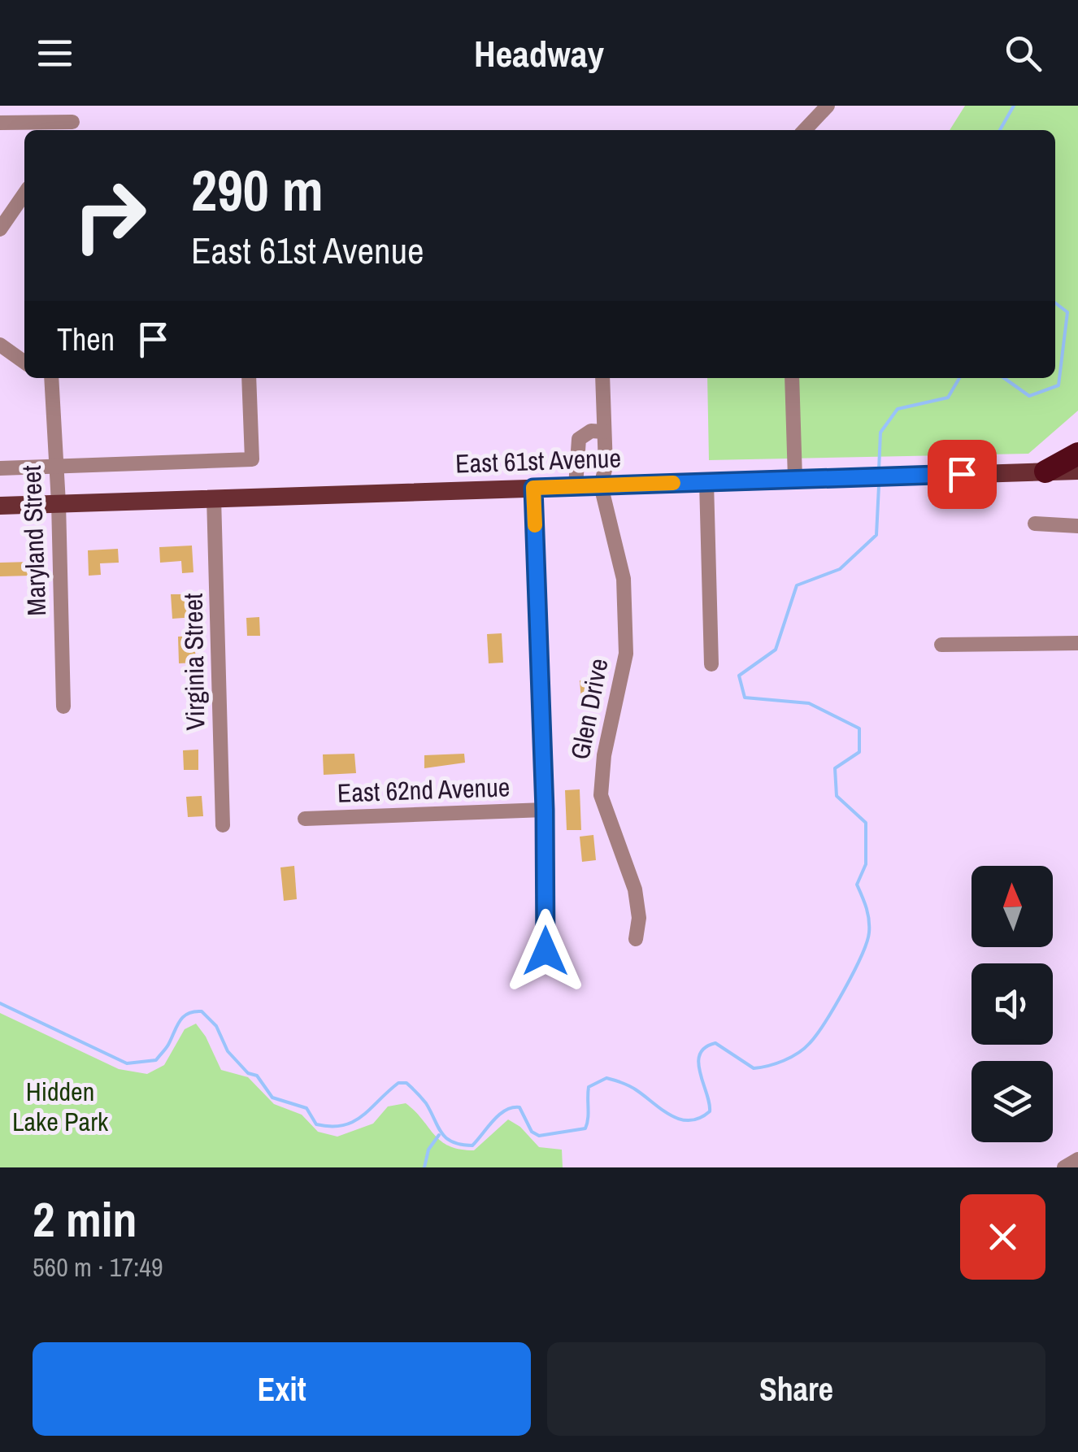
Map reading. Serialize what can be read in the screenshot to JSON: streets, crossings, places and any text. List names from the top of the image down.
{
  "streets": {
    "main road": ["East 61st Avenue"],
    "street": [
      "Maryland Street",
      "Virginia Street",
      "Glen Drive",
      "East 62nd Avenue"
    ]
  },
  "crossings": [
    ["East 61st Avenue", "Maryland Street"],
    ["East 61st Avenue", "Virginia Street"],
    ["East 61st Avenue", "Glen Drive"]
  ],
  "parks": ["Hidden Lake Park"],
  "north": "top",
  "page": {
    "header": "Headway",
    "turn": ["290 m", "East 61st Avenue"],
    "then": "Then",
    "heading": ["2 min", "560 m · 17:49"],
    "buttons": ["Exit", "Share"]
  }
}
